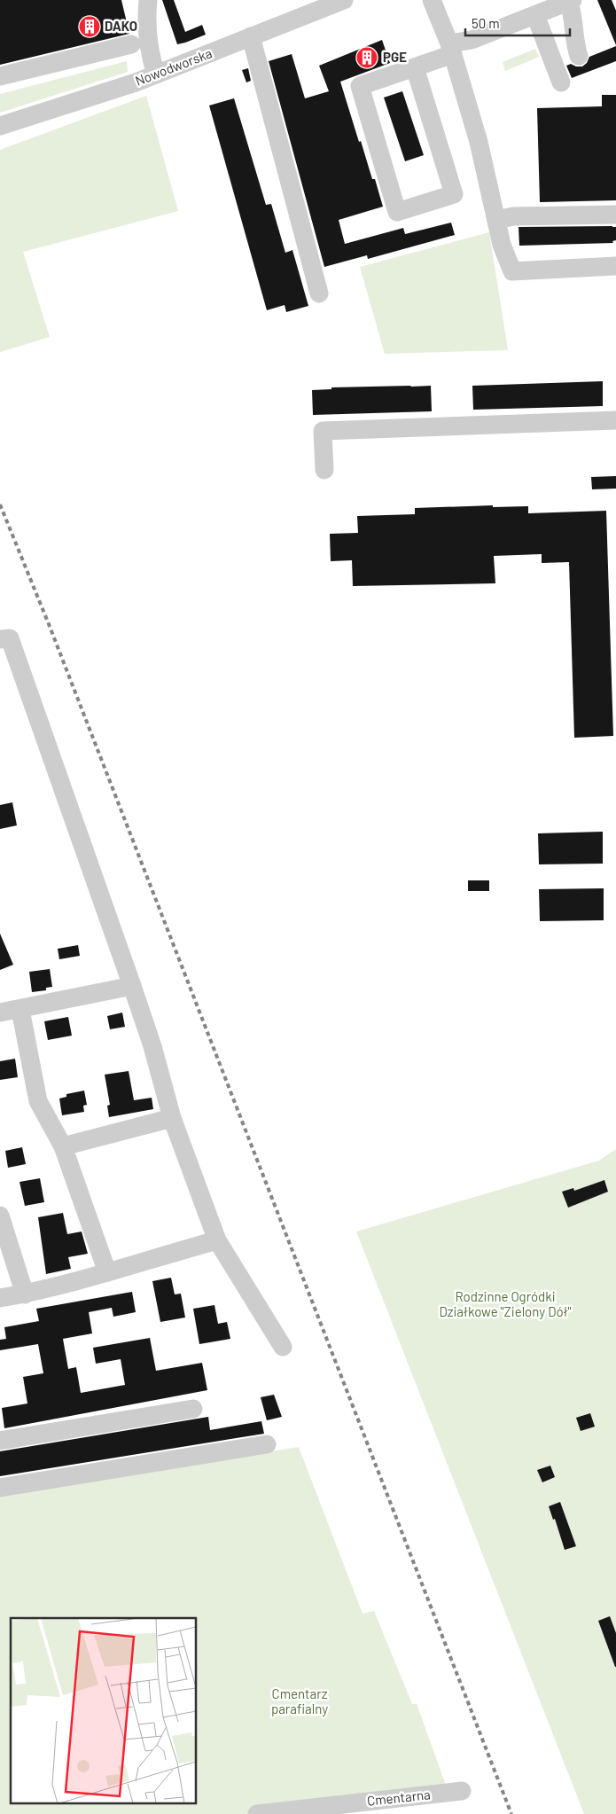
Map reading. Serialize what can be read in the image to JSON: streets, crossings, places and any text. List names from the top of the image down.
{
  "streets": {
    "street": ["Nowodworska", "Cmentarna"]
  },
  "parks": ["Rodzinne Ogródki Działkowe \"Zielony Dół\"", "Cmentarz parafialny"],
  "places": {
    "building": ["DAKO", "PGE"]
  },
  "scale_bar": "50 m"
}
